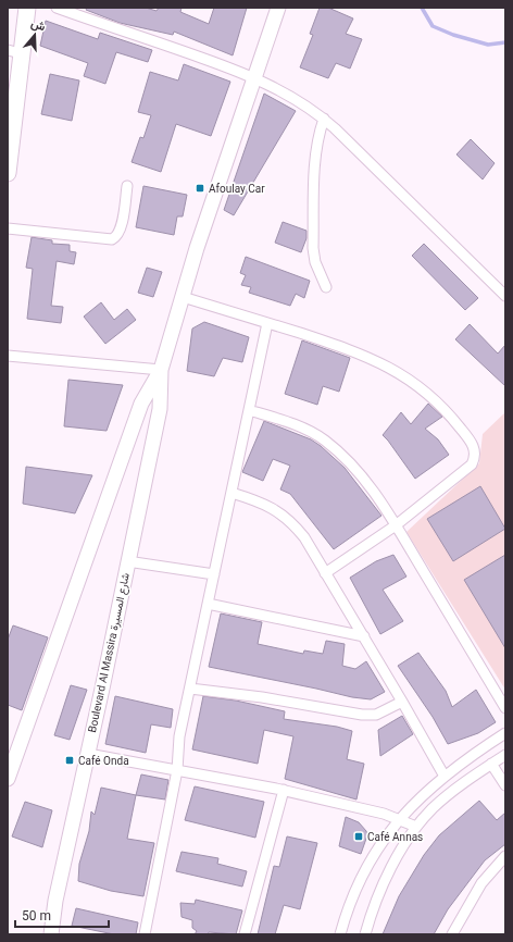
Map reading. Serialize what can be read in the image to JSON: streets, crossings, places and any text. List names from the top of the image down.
{
  "streets": {
    "main road": ["Boulevard Al Massira شارع المسيرة"]
  },
  "places": {
    "transit": ["Afoulay Car", "Café Onda", "Café Annas"]
  },
  "scale_bar": "50 m",
  "north": "top"
}
